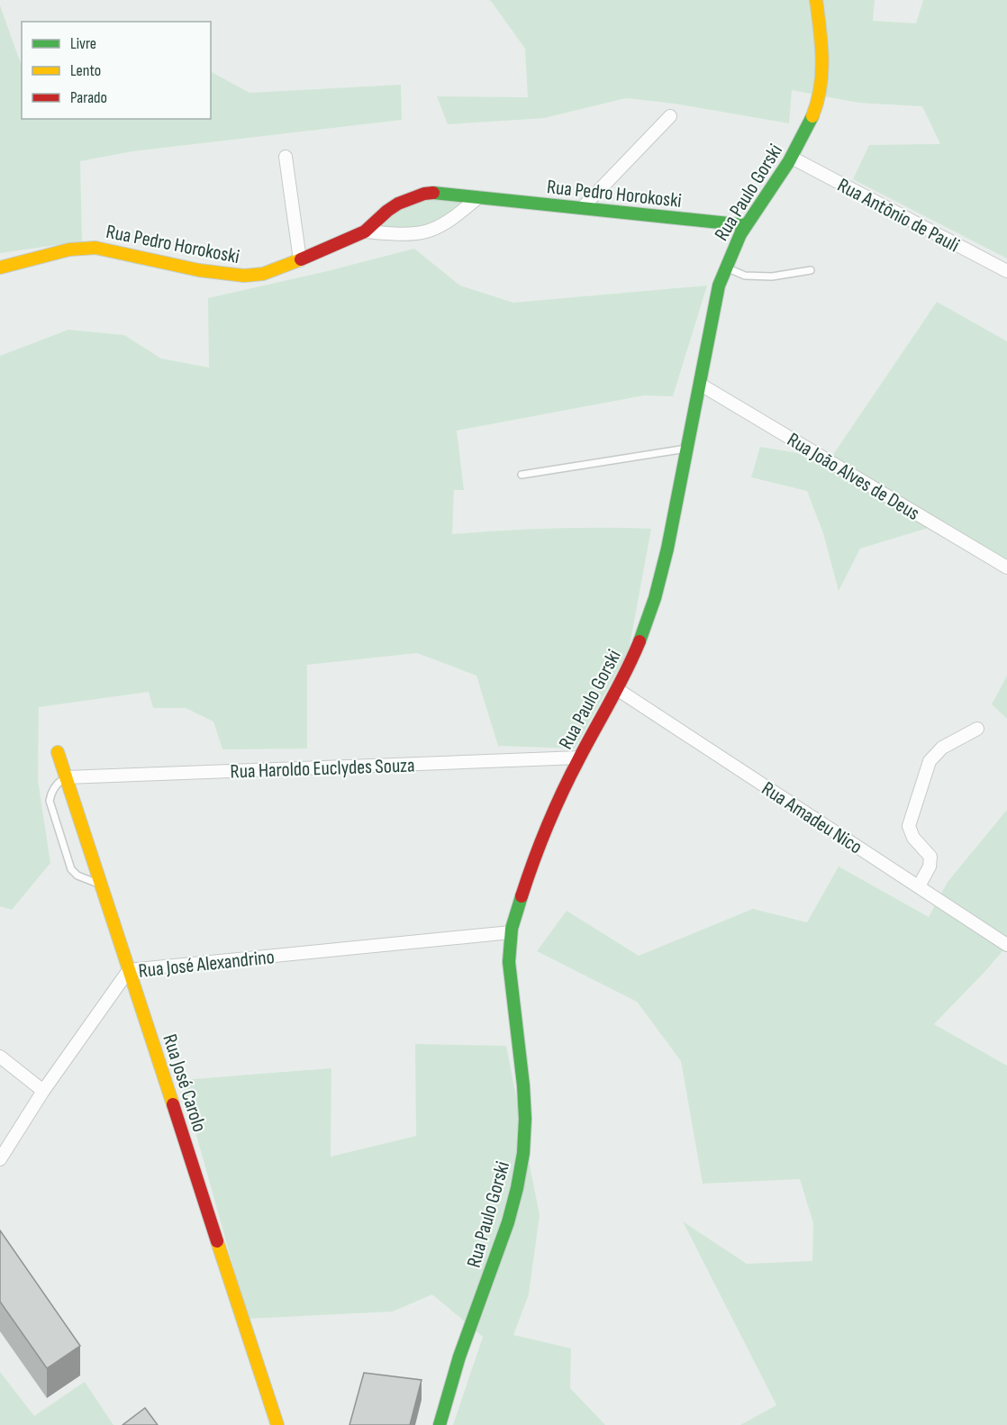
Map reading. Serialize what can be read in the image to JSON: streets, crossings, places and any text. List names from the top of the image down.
{
  "streets": {
    "street": [
      "Rua Paulo Gorski",
      "Rua Pedro Horokoski",
      "Rua Antônio de Pauli",
      "Rua João Alves de Deus",
      "Rua Haroldo Euclydes Souza",
      "Rua Amadeu Nico",
      "Rua José Alexandrino",
      "Rua José Carolo"
    ]
  },
  "crossings": [
    ["Rua Paulo Gorski", "Rua Pedro Horokoski"],
    ["Rua Paulo Gorski", "Rua Antônio de Pauli"],
    ["Rua Paulo Gorski", "Rua João Alves de Deus"],
    ["Rua Paulo Gorski", "Rua Haroldo Euclydes Souza"],
    ["Rua Paulo Gorski", "Rua Amadeu Nico"],
    ["Rua Paulo Gorski", "Rua José Alexandrino"],
    ["Rua Haroldo Euclydes Souza", "Rua José Carolo"],
    ["Rua José Alexandrino", "Rua José Carolo"]
  ],
  "legend": ["Livre", "Lento", "Parado"]
}
